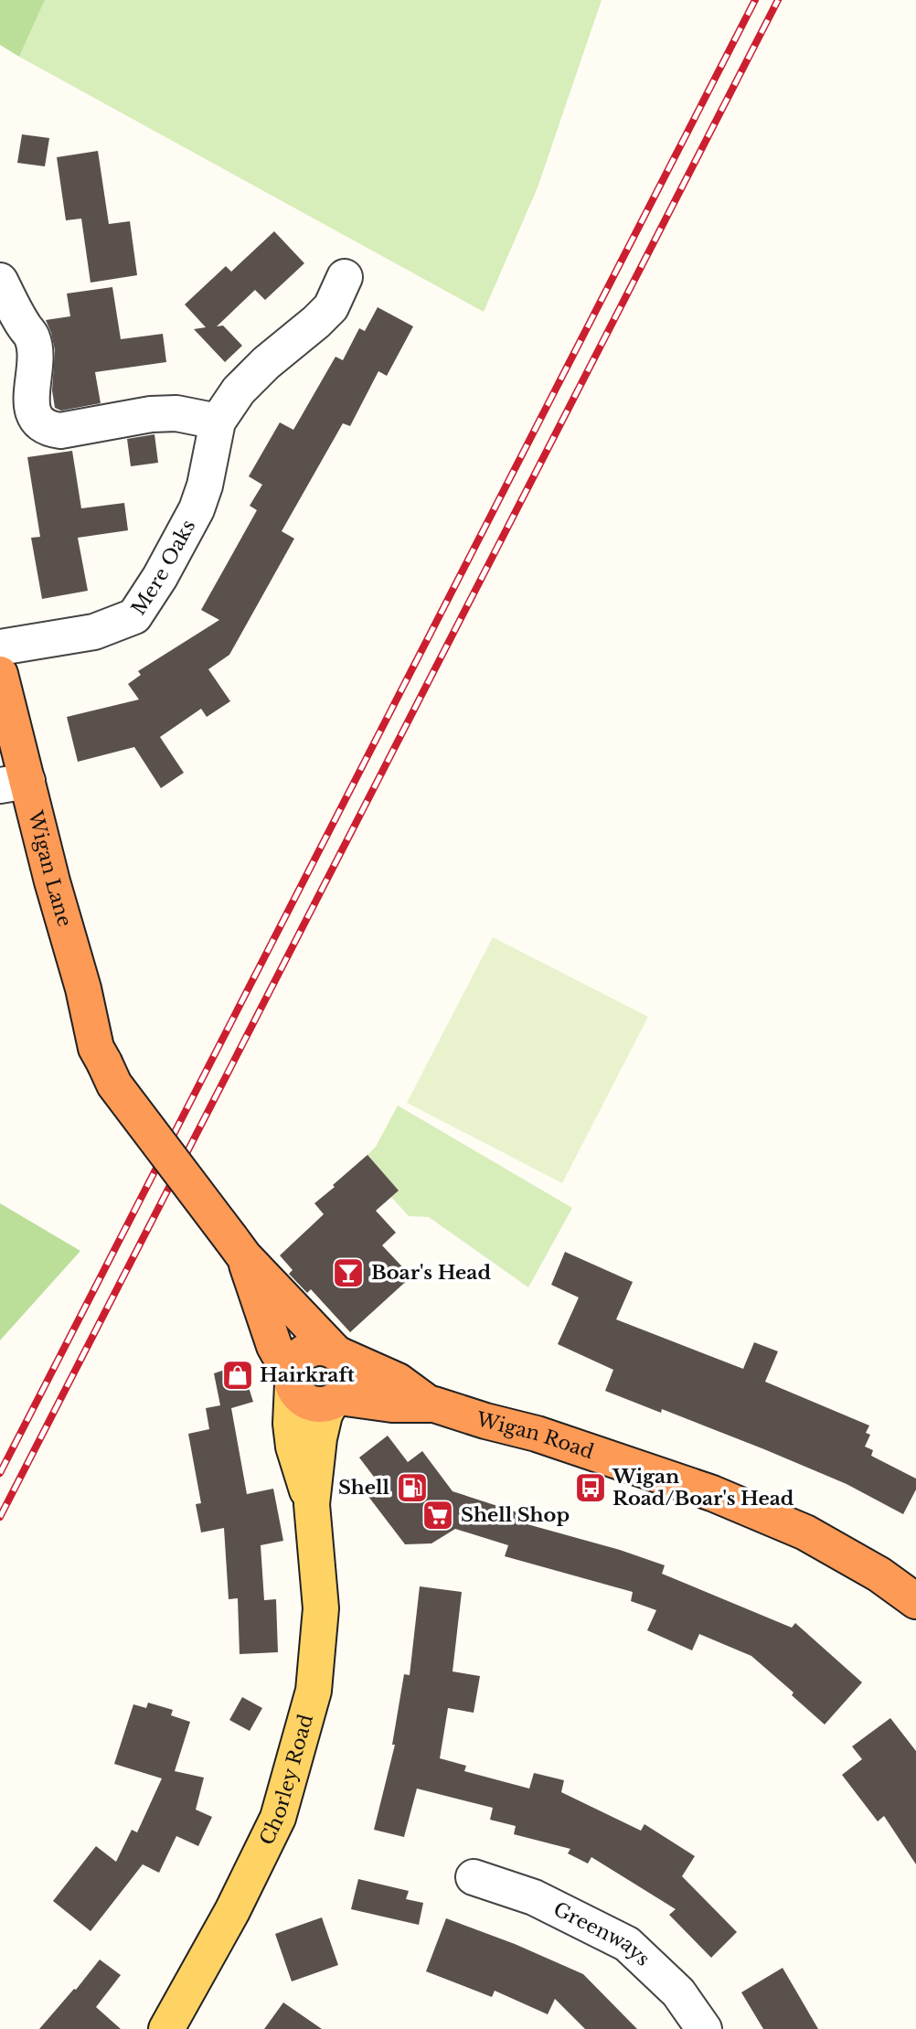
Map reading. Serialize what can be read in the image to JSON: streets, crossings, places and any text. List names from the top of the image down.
{
  "streets": {
    "highway": ["Wigan Lane", "Wigan Road"],
    "main road": ["Chorley Road"],
    "street": ["Mere Oaks", "Greenways"]
  },
  "crossings": [
    ["Wigan Lane", "Wigan Road"],
    ["Wigan Road", "Chorley Road"]
  ],
  "places": {
    "bar": ["Boar's Head"],
    "shop": ["Hairkraft"],
    "fuel station": ["Shell"],
    "bus stop": ["Wigan Road/Boar's Head"],
    "supermarket": ["Shell Shop"]
  }
}
